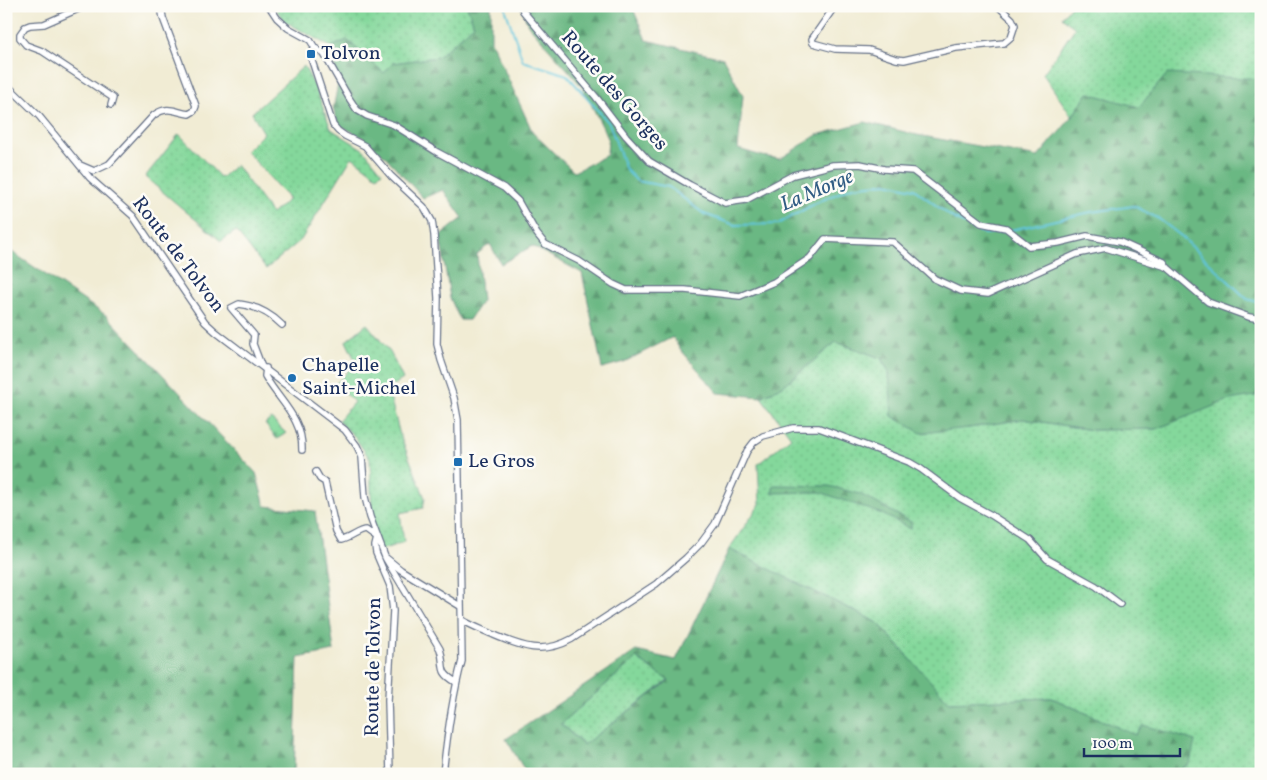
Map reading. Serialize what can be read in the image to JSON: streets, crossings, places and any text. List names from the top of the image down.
{
  "streets": {
    "street": ["Route des Gorges", "Route de Tolvon"]
  },
  "water": ["La Morge"],
  "places": {
    "transit": ["Tolvon", "Le Gros"],
    "other": ["Chapelle Saint-Michel"]
  },
  "scale_bar": "100 m"
}
